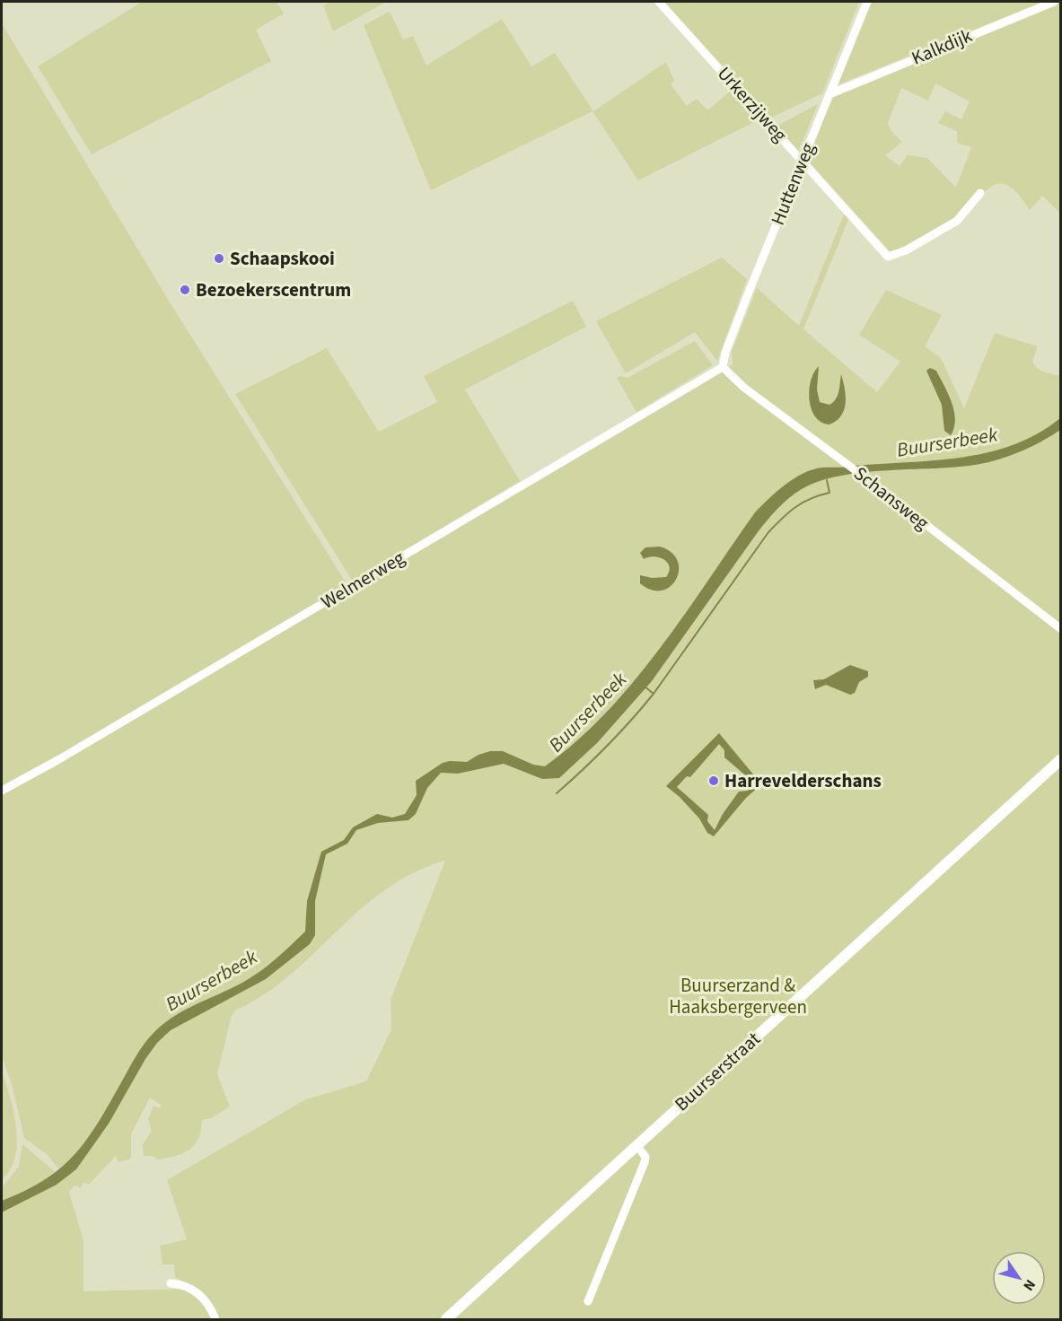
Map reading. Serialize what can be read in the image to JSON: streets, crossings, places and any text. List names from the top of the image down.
{
  "streets": {
    "main road": ["Buurserstraat"],
    "street": [
      "Kalkdijk",
      "Urkerzijweg",
      "Huttenweg",
      "Schansweg",
      "Welmerweg"
    ]
  },
  "crossings": [
    ["Kalkdijk", "Huttenweg"],
    ["Urkerzijweg", "Huttenweg"],
    ["Huttenweg", "Schansweg"],
    ["Huttenweg", "Welmerweg"],
    ["Schansweg", "Welmerweg"]
  ],
  "water": ["Buurserbeek"],
  "parks": ["Buurserzand & Haaksbergerveen"],
  "places": ["Schaapskooi", "Bezoekerscentrum", "Harrevelderschans"],
  "north": "bottom right"
}
